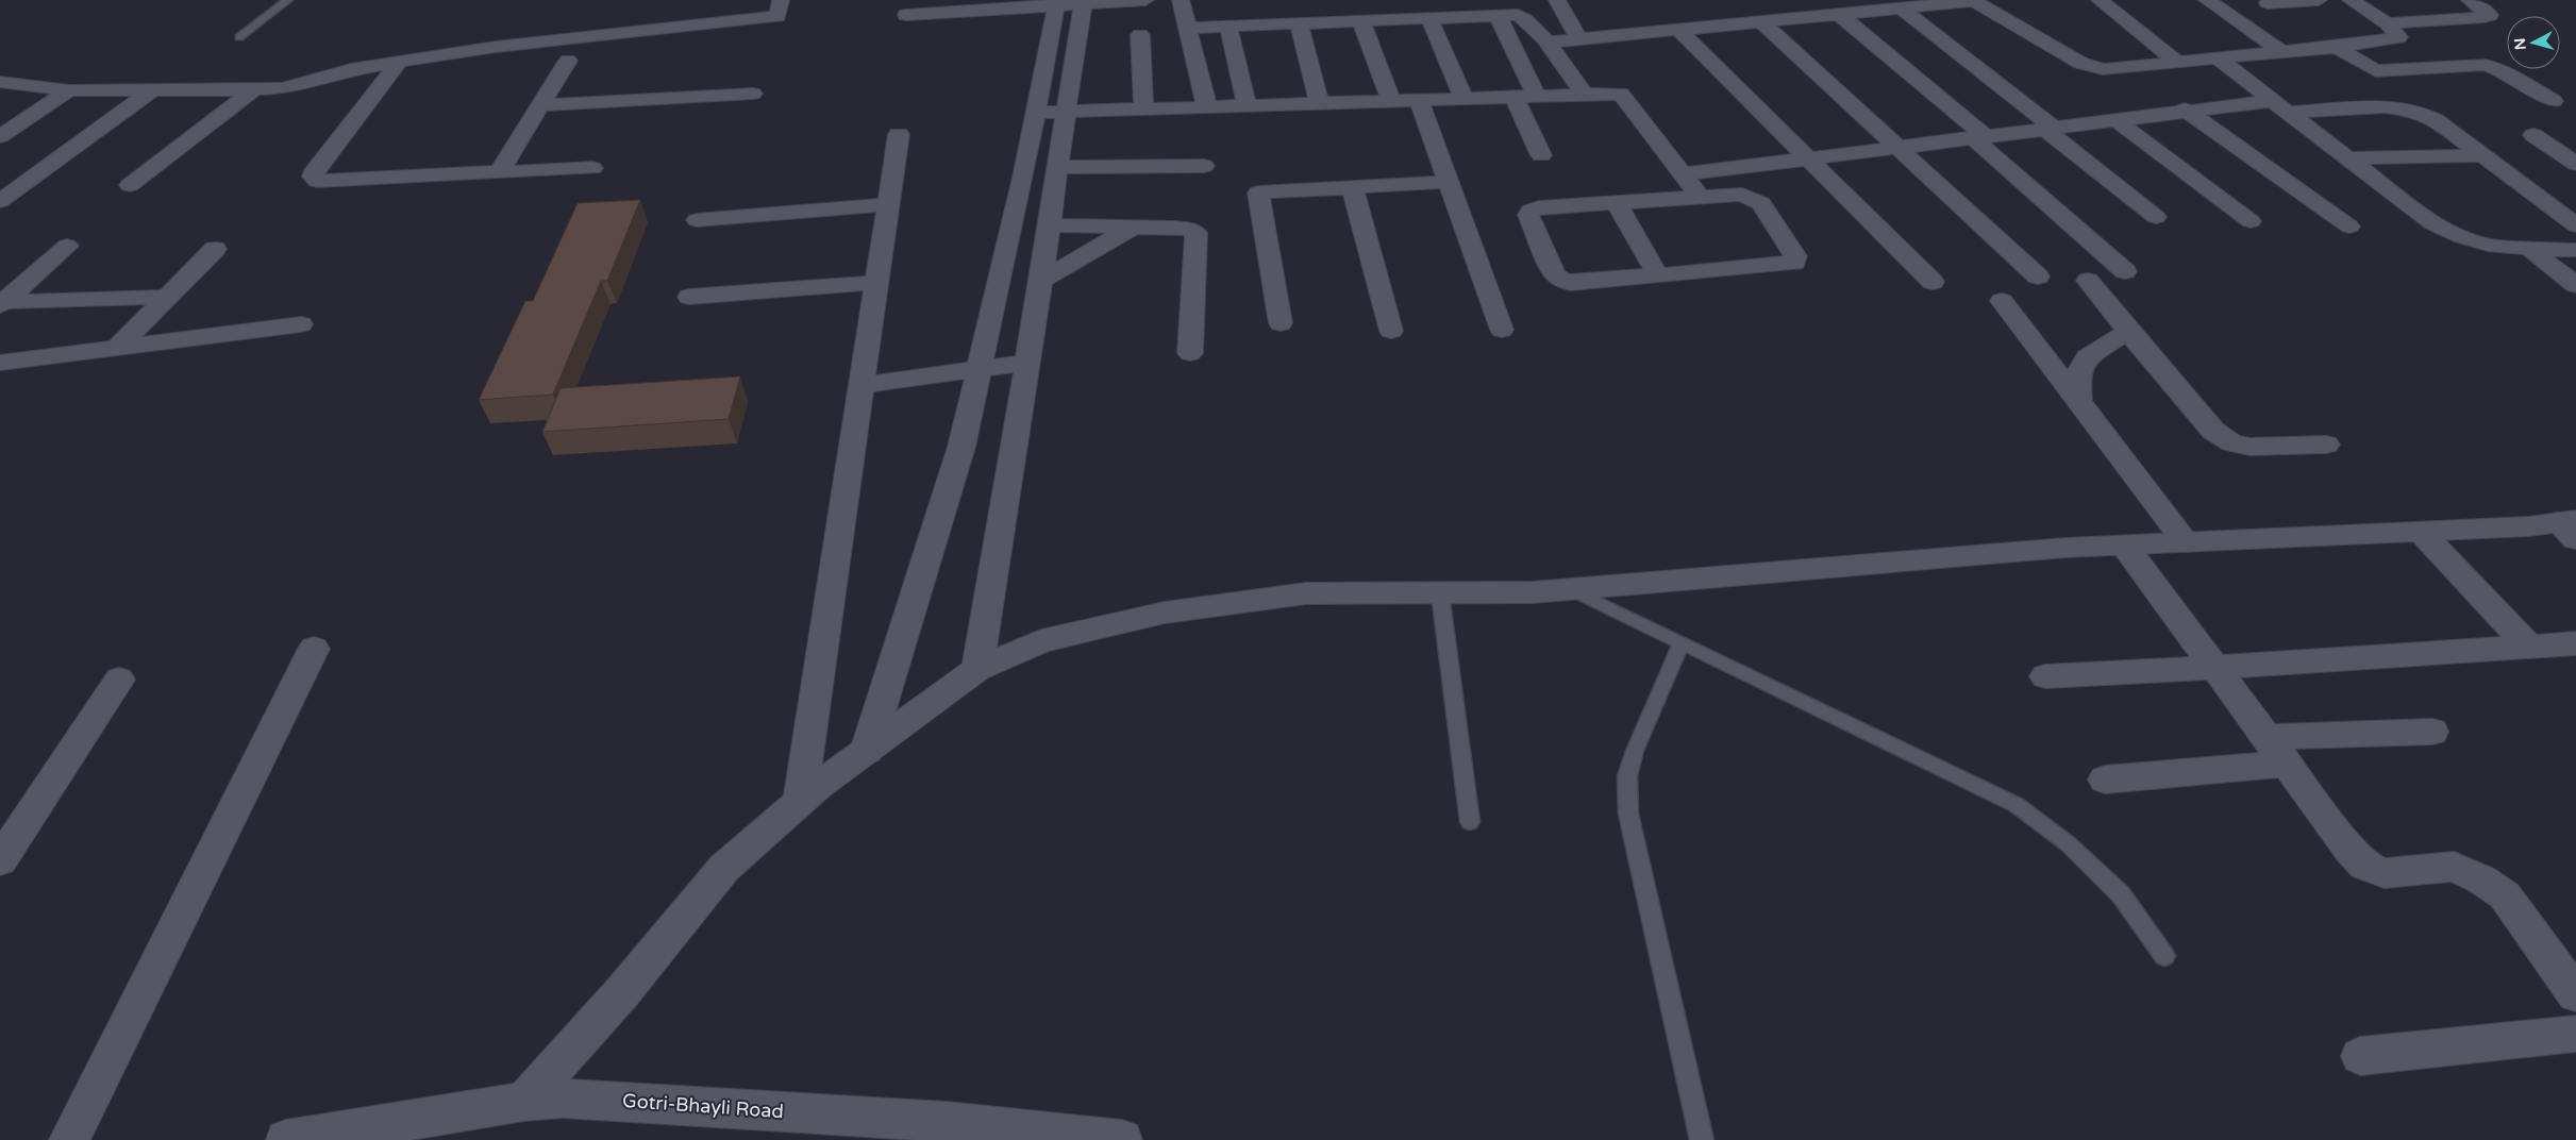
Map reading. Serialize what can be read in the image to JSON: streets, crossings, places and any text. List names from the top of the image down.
{
  "streets": {
    "street": ["Gotri-Bhayli Road"]
  },
  "north": "left"
}
